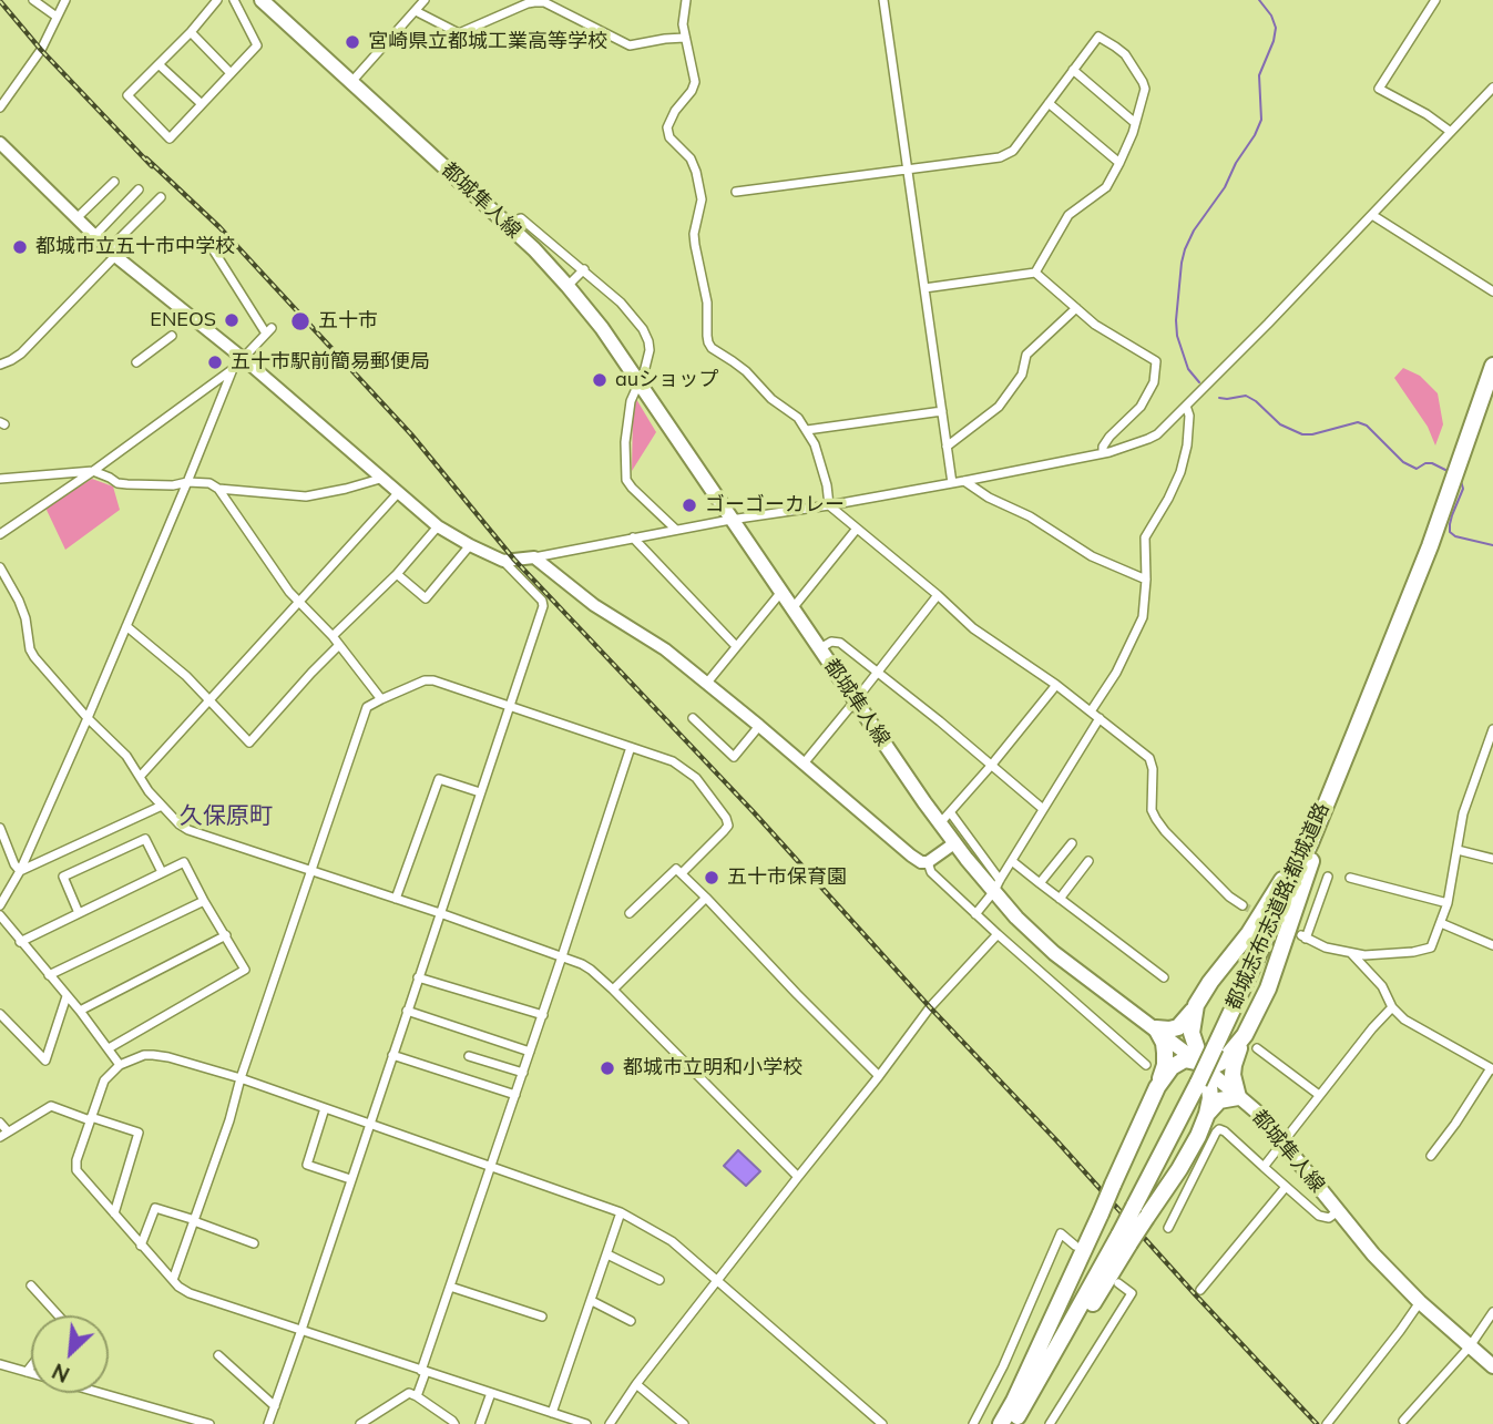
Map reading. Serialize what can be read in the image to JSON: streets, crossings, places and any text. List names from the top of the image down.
{
  "streets": {
    "highway": ["都城志布志道路;都城道路"],
    "main road": ["都城隼人線"]
  },
  "districts": ["久保原町"],
  "places": [
    "宮崎県立都城工業高等学校",
    "都城市立五十市中学校",
    "ENEOS",
    "五十市",
    "五十市駅前簡易郵便局",
    "auショップ",
    "ゴーゴーカレー",
    "五十市保育園",
    "都城市立明和小学校"
  ],
  "north": "bottom left"
}
